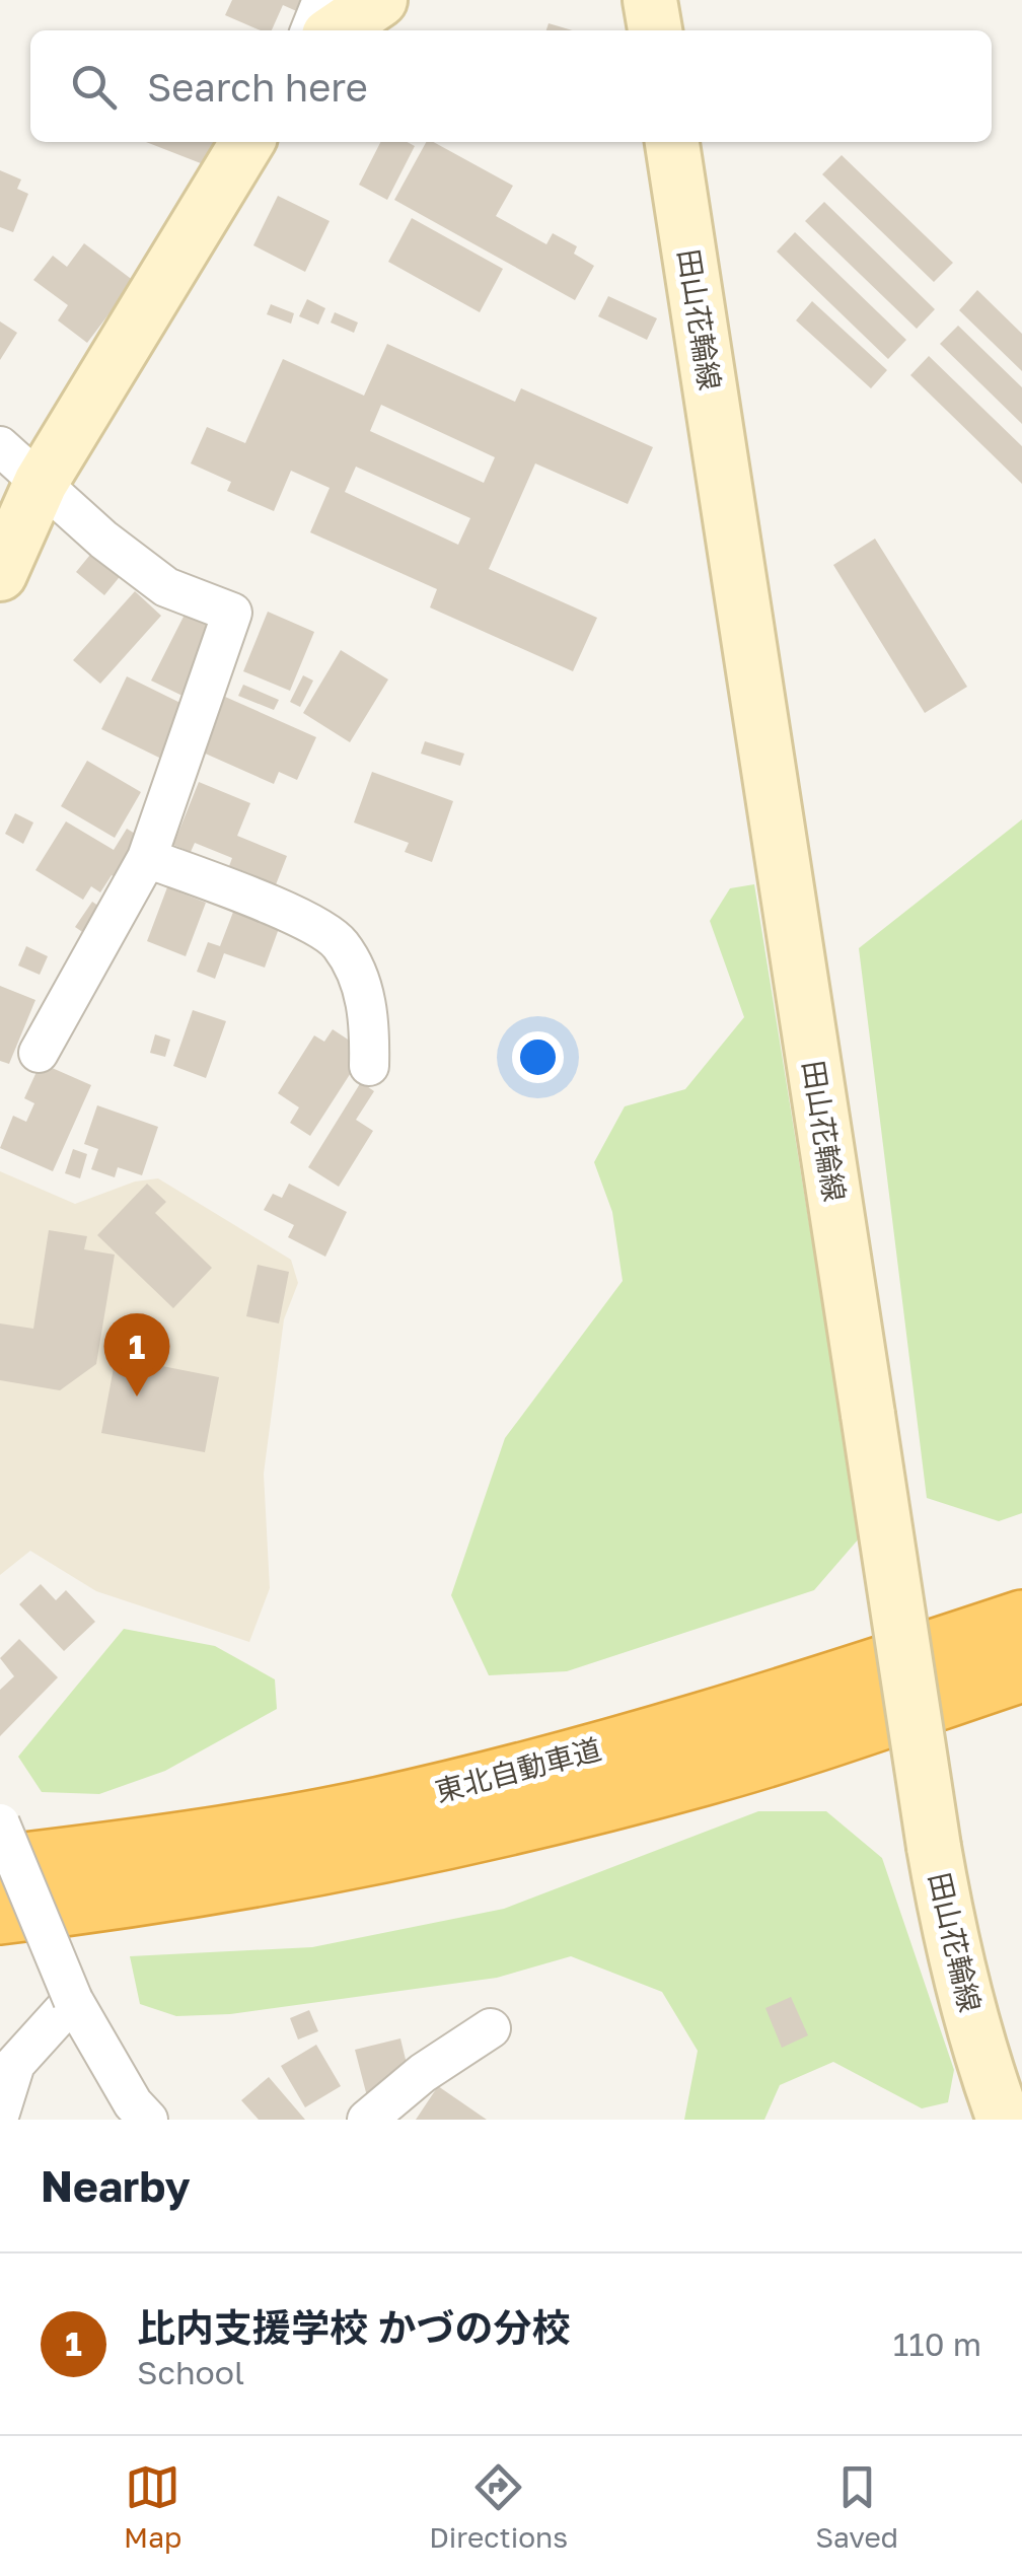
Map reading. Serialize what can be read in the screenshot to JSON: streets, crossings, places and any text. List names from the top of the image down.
{
  "streets": {
    "highway": ["東北自動車道"],
    "main road": ["田山花輪線"]
  },
  "page": {
    "search": "Search here",
    "pins": "1",
    "heading": "Nearby",
    "list": [
      {
        "mark": "1",
        "name": "比内支援学校 かづの分校",
        "note": "School",
        "value": "110 m"
      }
    ],
    "nav": ["Map", "Directions", "Saved"]
  }
}
